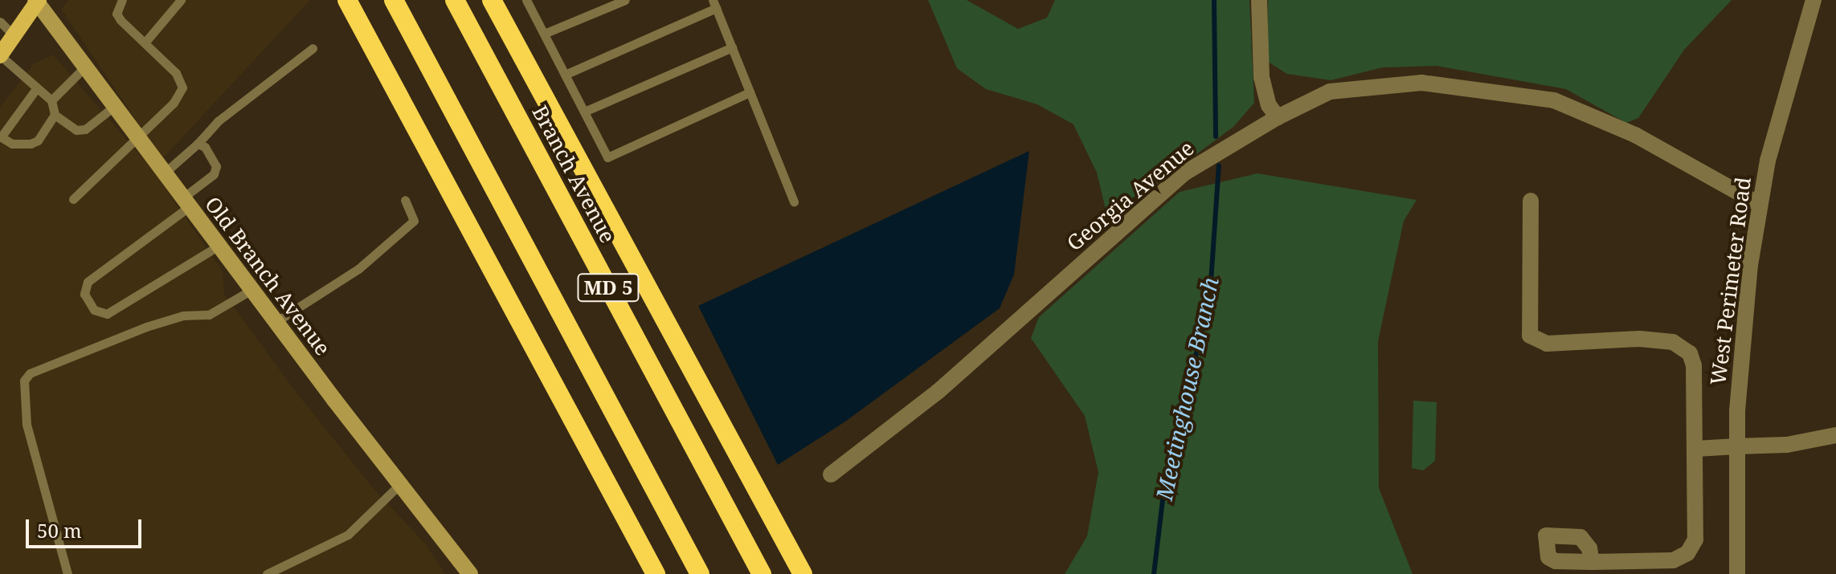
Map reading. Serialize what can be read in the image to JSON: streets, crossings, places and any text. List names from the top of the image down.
{
  "streets": {
    "highway": ["Branch Avenue", "MD 5"],
    "main road": ["Old Branch Avenue"],
    "street": ["Georgia Avenue", "West Perimeter Road"]
  },
  "crossings": [
    ["Georgia Avenue", "West Perimeter Road"]
  ],
  "water": ["Meetinghouse Branch"],
  "scale_bar": "50 m"
}
